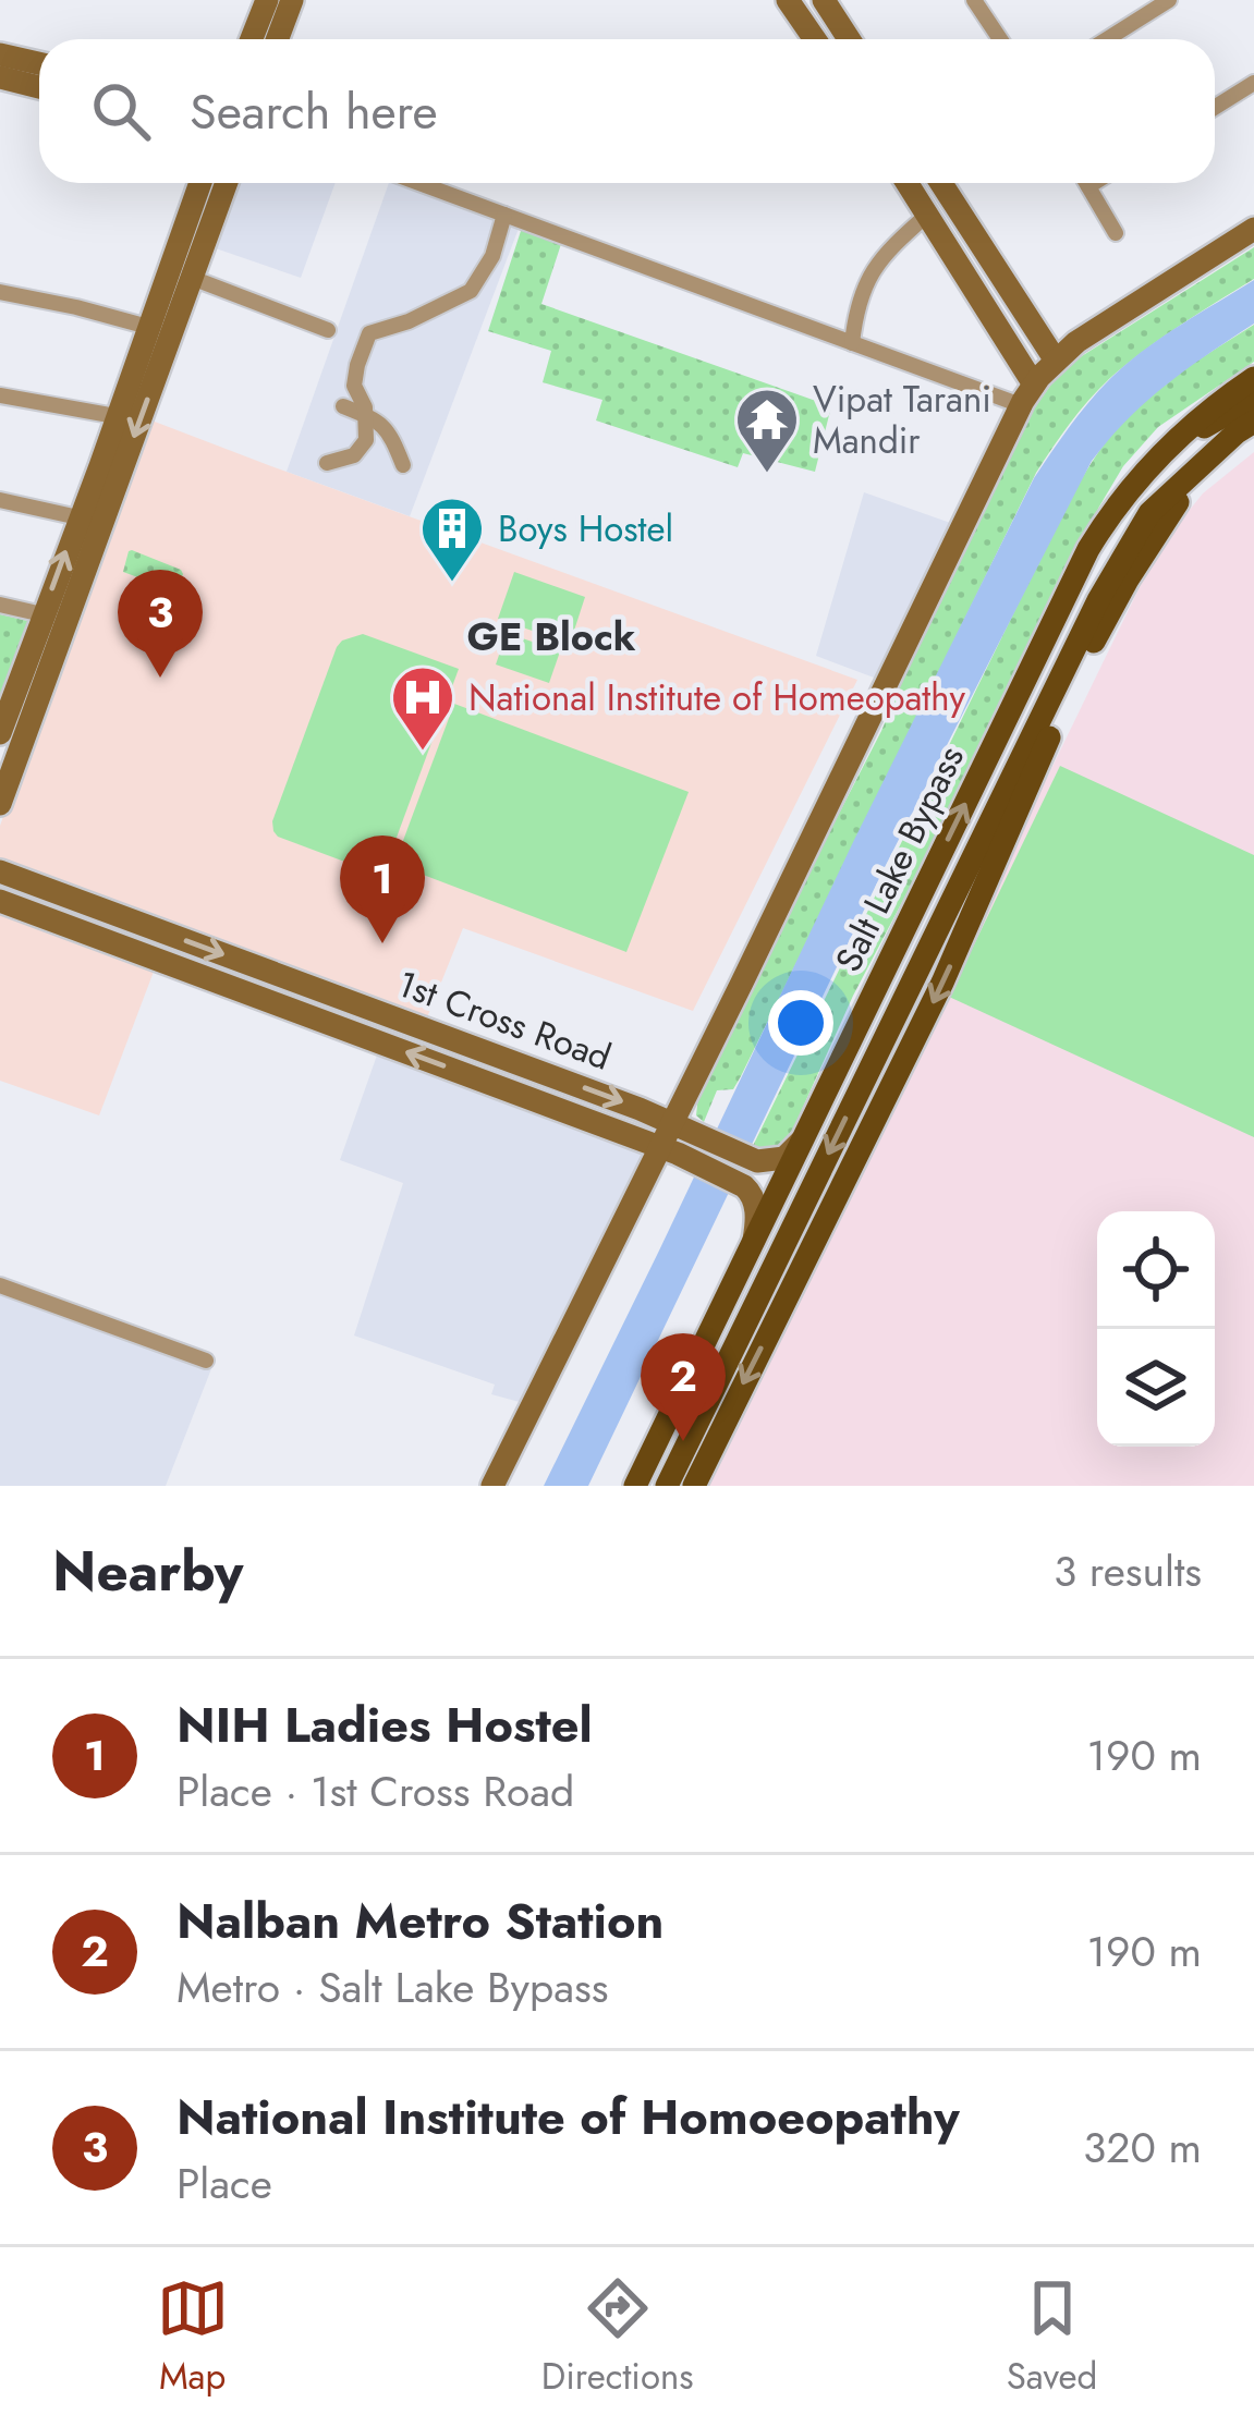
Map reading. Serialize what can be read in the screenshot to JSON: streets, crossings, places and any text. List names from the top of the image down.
{
  "streets": {
    "main road": ["Salt Lake Bypass"],
    "street": ["1st Cross Road"]
  },
  "crossings": [
    ["Salt Lake Bypass", "1st Cross Road"]
  ],
  "districts": ["GE Block"],
  "places": {
    "temple": ["Vipat Tarani Mandir"],
    "building": ["Boys Hostel"],
    "hospital": ["National Institute of Homeopathy"]
  },
  "page": {
    "search": "Search here",
    "pins": ["3", "1", "2"],
    "heading": ["Nearby", "3 results"],
    "list": [
      {
        "mark": "1",
        "name": "NIH Ladies Hostel",
        "note": "Place · 1st Cross Road",
        "value": "190 m"
      },
      {
        "mark": "2",
        "name": "Nalban Metro Station",
        "note": "Metro · Salt Lake Bypass",
        "value": "190 m"
      },
      {
        "mark": "3",
        "name": "National Institute of Homoeopathy",
        "note": "Place",
        "value": "320 m"
      }
    ],
    "nav": ["Map", "Directions", "Saved"]
  }
}
